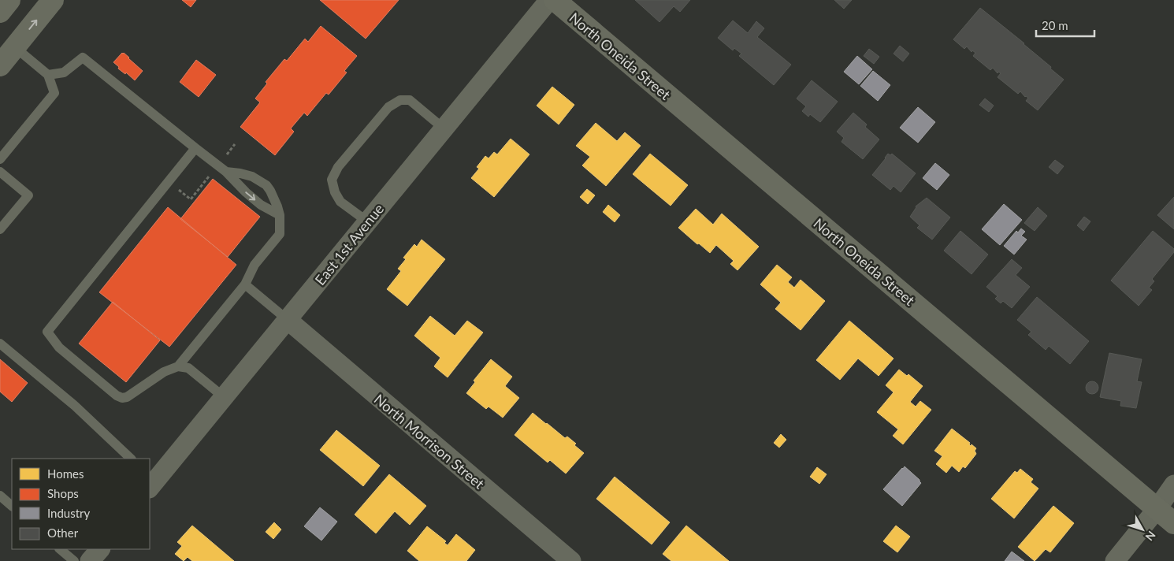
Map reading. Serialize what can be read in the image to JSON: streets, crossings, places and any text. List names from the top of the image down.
{
  "streets": {
    "street": ["North Oneida Street", "East 1st Avenue", "North Morrison Street"]
  },
  "crossings": [
    ["East 1st Avenue", "North Morrison Street"]
  ],
  "legend": [
    "Homes",
    "Shops",
    "Industry",
    "Other"
  ],
  "scale_bar": "20 m",
  "north": "bottom right"
}
